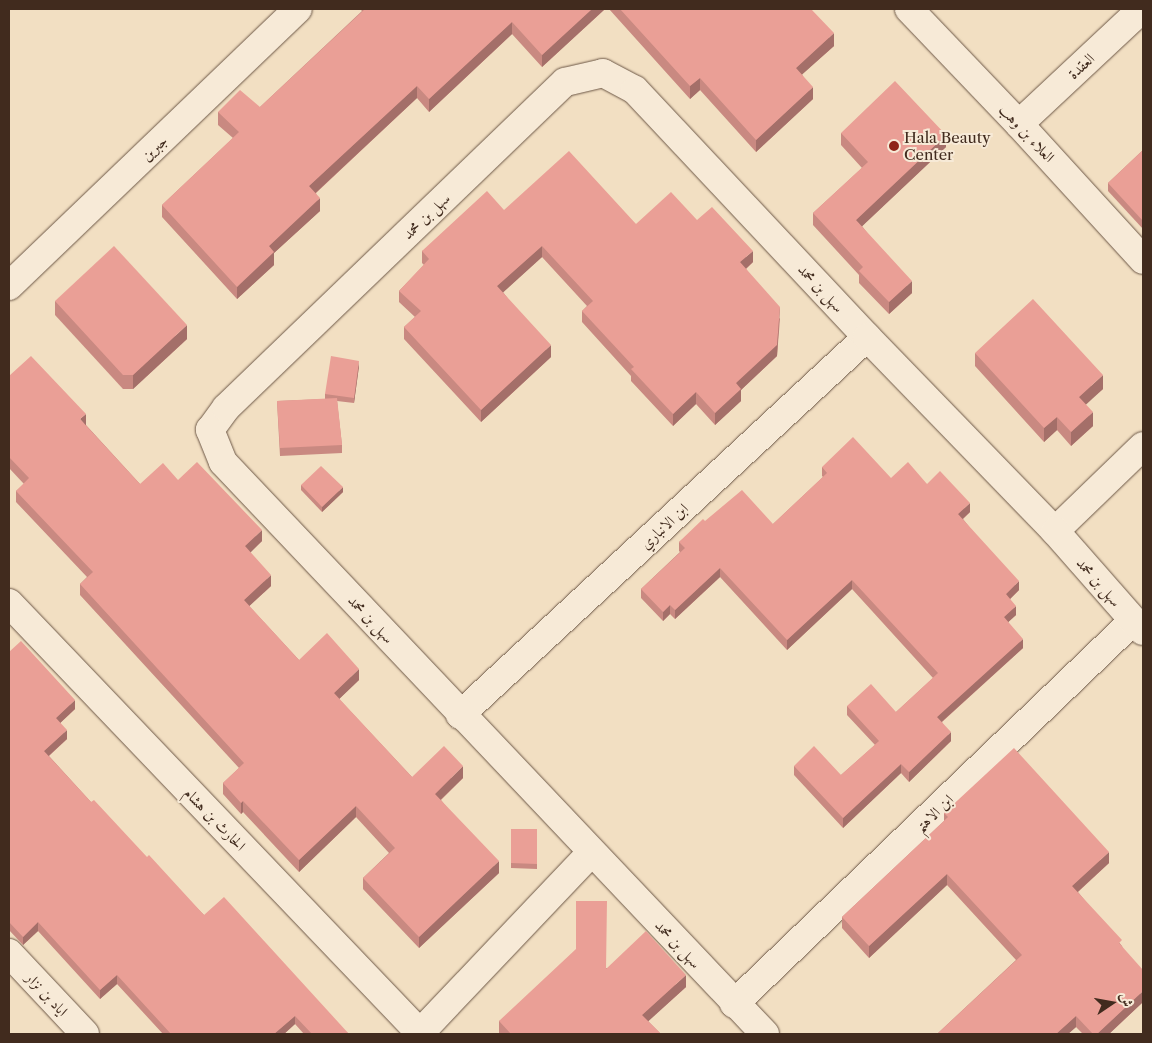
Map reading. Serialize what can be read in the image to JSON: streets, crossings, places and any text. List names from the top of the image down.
{
  "streets": {
    "street": [
      "العقدة",
      "العلاء بن وهب",
      "جبرين",
      "سهل بن محمد",
      "ابن الانباري",
      "ابن الاهتم",
      "الحارث بن هشام",
      "اياد بن نزار"
    ]
  },
  "crossings": [
    ["العقدة", "العلاء بن وهب"],
    ["سهل بن محمد", "ابن الانباري"],
    ["سهل بن محمد", "ابن الاهتم"]
  ],
  "places": ["Hala Beauty Center"],
  "north": "right"
}
